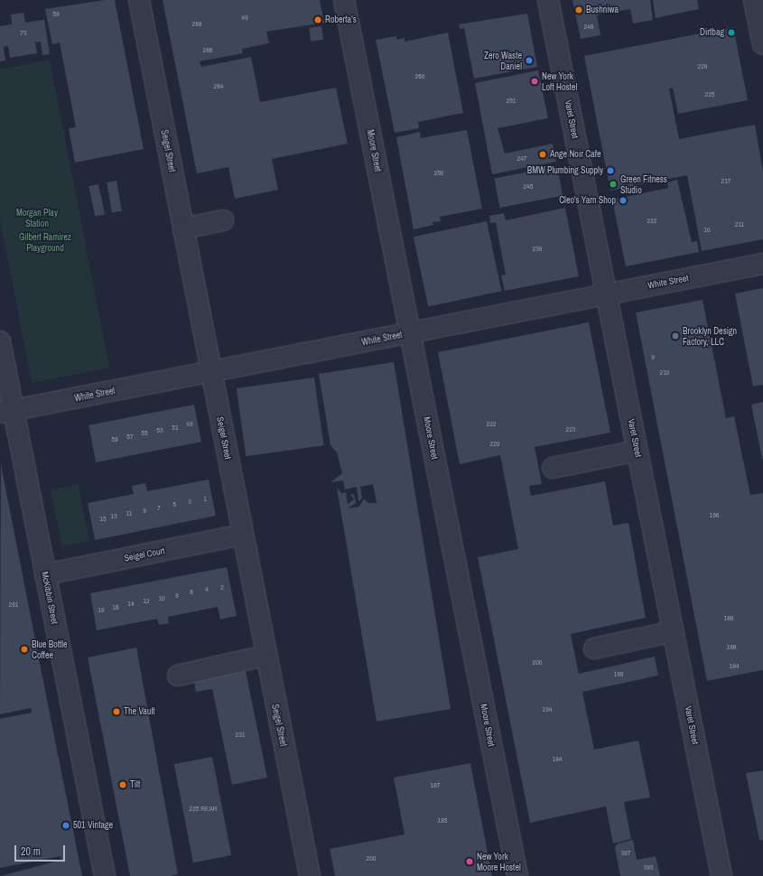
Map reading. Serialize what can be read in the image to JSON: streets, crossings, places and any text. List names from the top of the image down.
{
  "streets": {
    "street": [
      "Varet Street",
      "Seigel Street",
      "Moore Street",
      "White Street",
      "Seigel Court",
      "McKibbin Street"
    ]
  },
  "crossings": [
    ["Varet Street", "White Street"],
    ["Seigel Street", "White Street"],
    ["Seigel Street", "Seigel Court"],
    ["Moore Street", "White Street"],
    ["White Street", "McKibbin Street"],
    ["Seigel Court", "McKibbin Street"]
  ],
  "parks": ["Morgan Play Station", "Gilbert Ramirez Playground"],
  "places": [
    "Bushniwa",
    "Roberta's",
    "Dirtbag",
    "Zero Waste Daniel",
    "New York Loft Hostel",
    "Ange Noir Cafe",
    "BMW Plumbing Supply",
    "Green Fitness Studio",
    "Cleo's Yarn Shop",
    "Brooklyn Design Factory, LLC",
    "Blue Bottle Coffee",
    "The Vault",
    "Tilt",
    "501 Vintage",
    "New York Moore Hostel"
  ],
  "house_numbers": [
    "59",
    "49",
    "288",
    "248",
    "73",
    "286",
    "229",
    "260",
    "284",
    "225",
    "251",
    "247",
    "250",
    "217",
    "245",
    "222",
    "211",
    "10",
    "239",
    "9",
    "210",
    "49",
    "222",
    "51",
    "223",
    "53",
    "55",
    "57",
    "59",
    "220",
    "1",
    "3",
    "5",
    "7",
    "9",
    "11",
    "198",
    "13",
    "15",
    "2",
    "4",
    "6",
    "8",
    "10",
    "12",
    "14",
    "281",
    "16",
    "18",
    "188",
    "186",
    "200",
    "184",
    "199",
    "194",
    "231",
    "184",
    "187",
    "225 REAR",
    "185",
    "387",
    "200",
    "393"
  ],
  "scale_bar": "20 m"
}
